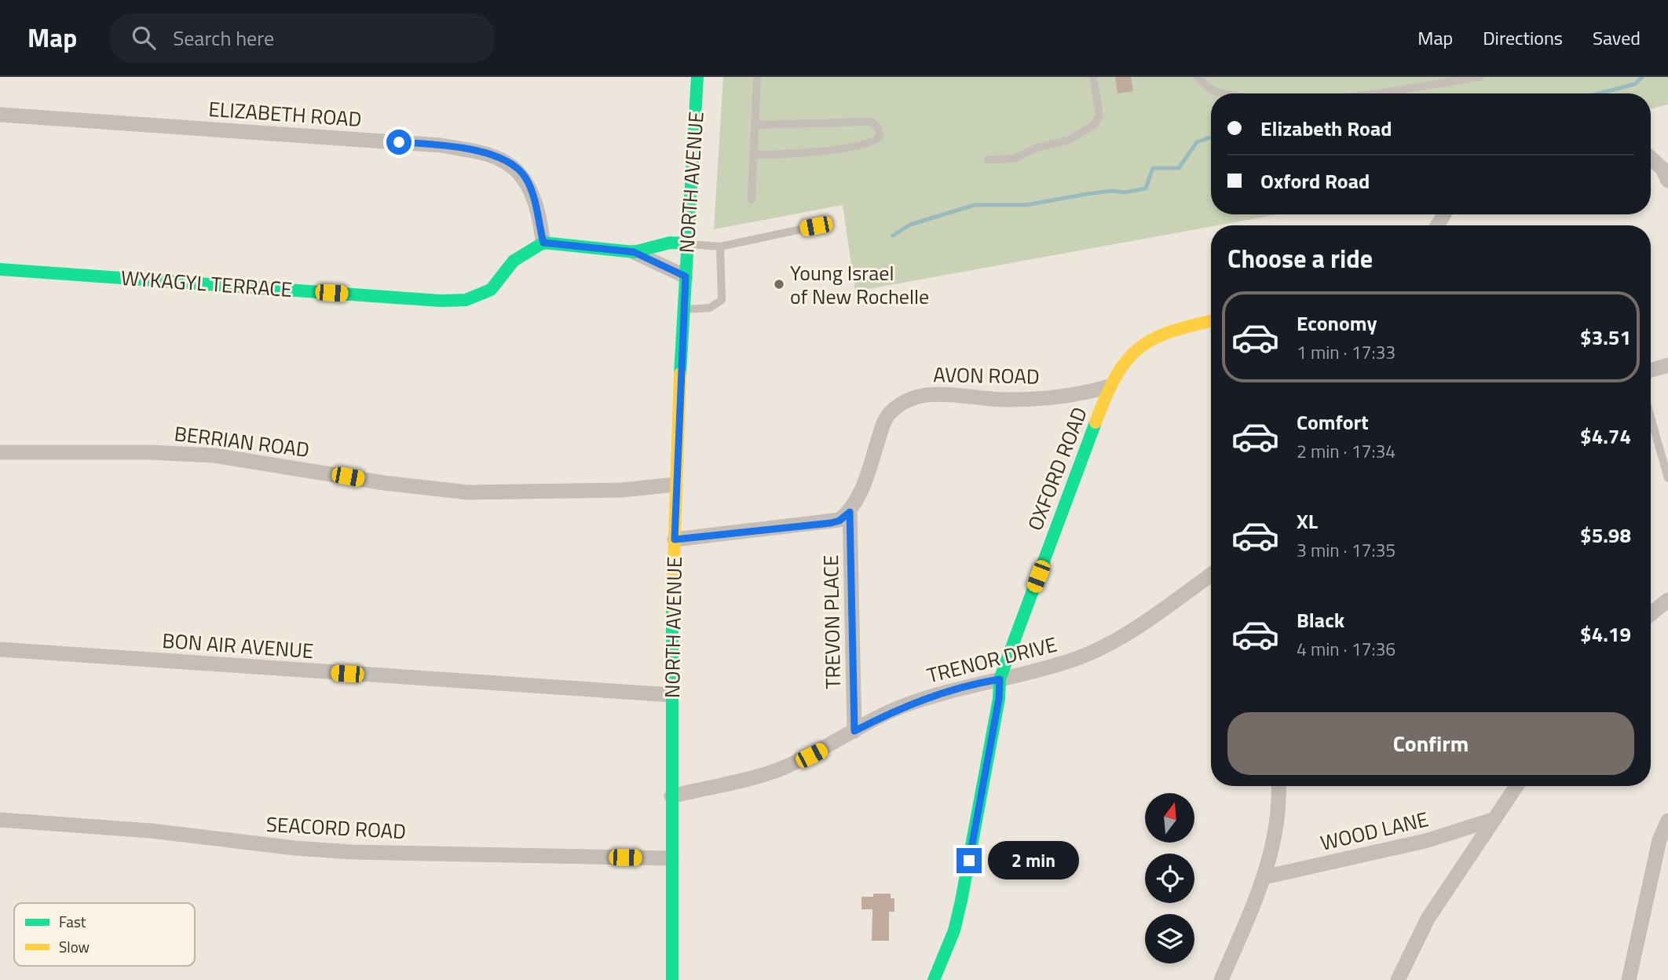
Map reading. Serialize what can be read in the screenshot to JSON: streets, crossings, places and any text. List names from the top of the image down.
{
  "streets": {
    "street": [
      "ELIZABETH ROAD",
      "NORTH AVENUE",
      "WYKAGYL TERRACE",
      "AVON ROAD",
      "BERRIAN ROAD",
      "OXFORD ROAD",
      "TREVON PLACE",
      "BON AIR AVENUE",
      "TRENOR DRIVE",
      "SEACORD ROAD",
      "WOOD LANE"
    ]
  },
  "crossings": [
    ["ELIZABETH ROAD", "WYKAGYL TERRACE"],
    ["NORTH AVENUE", "BERRIAN ROAD"],
    ["NORTH AVENUE", "BON AIR AVENUE"],
    ["NORTH AVENUE", "TRENOR DRIVE"],
    ["NORTH AVENUE", "SEACORD ROAD"],
    ["AVON ROAD", "OXFORD ROAD"],
    ["AVON ROAD", "TREVON PLACE"],
    ["OXFORD ROAD", "TRENOR DRIVE"],
    ["TREVON PLACE", "TRENOR DRIVE"]
  ],
  "places": ["Young Israel of New Rochelle"],
  "legend": ["Fast", "Slow"],
  "north": "top",
  "page": {
    "header": "Map",
    "search": "Search here",
    "nav": ["Map", "Directions", "Saved"],
    "banner": ["Elizabeth Road", "Oxford Road"],
    "heading": "Choose a ride",
    "list": [
      {
        "name": "Economy",
        "note": "1 min · 17:33",
        "value": "$3.51"
      },
      {
        "name": "Comfort",
        "note": "2 min · 17:34",
        "value": "$4.74"
      },
      {
        "name": "XL",
        "note": "3 min · 17:35",
        "value": "$5.98"
      },
      {
        "name": "Black",
        "note": "4 min · 17:36",
        "value": "$4.19"
      }
    ],
    "buttons": "Confirm",
    "bubble": "2 min"
  }
}
